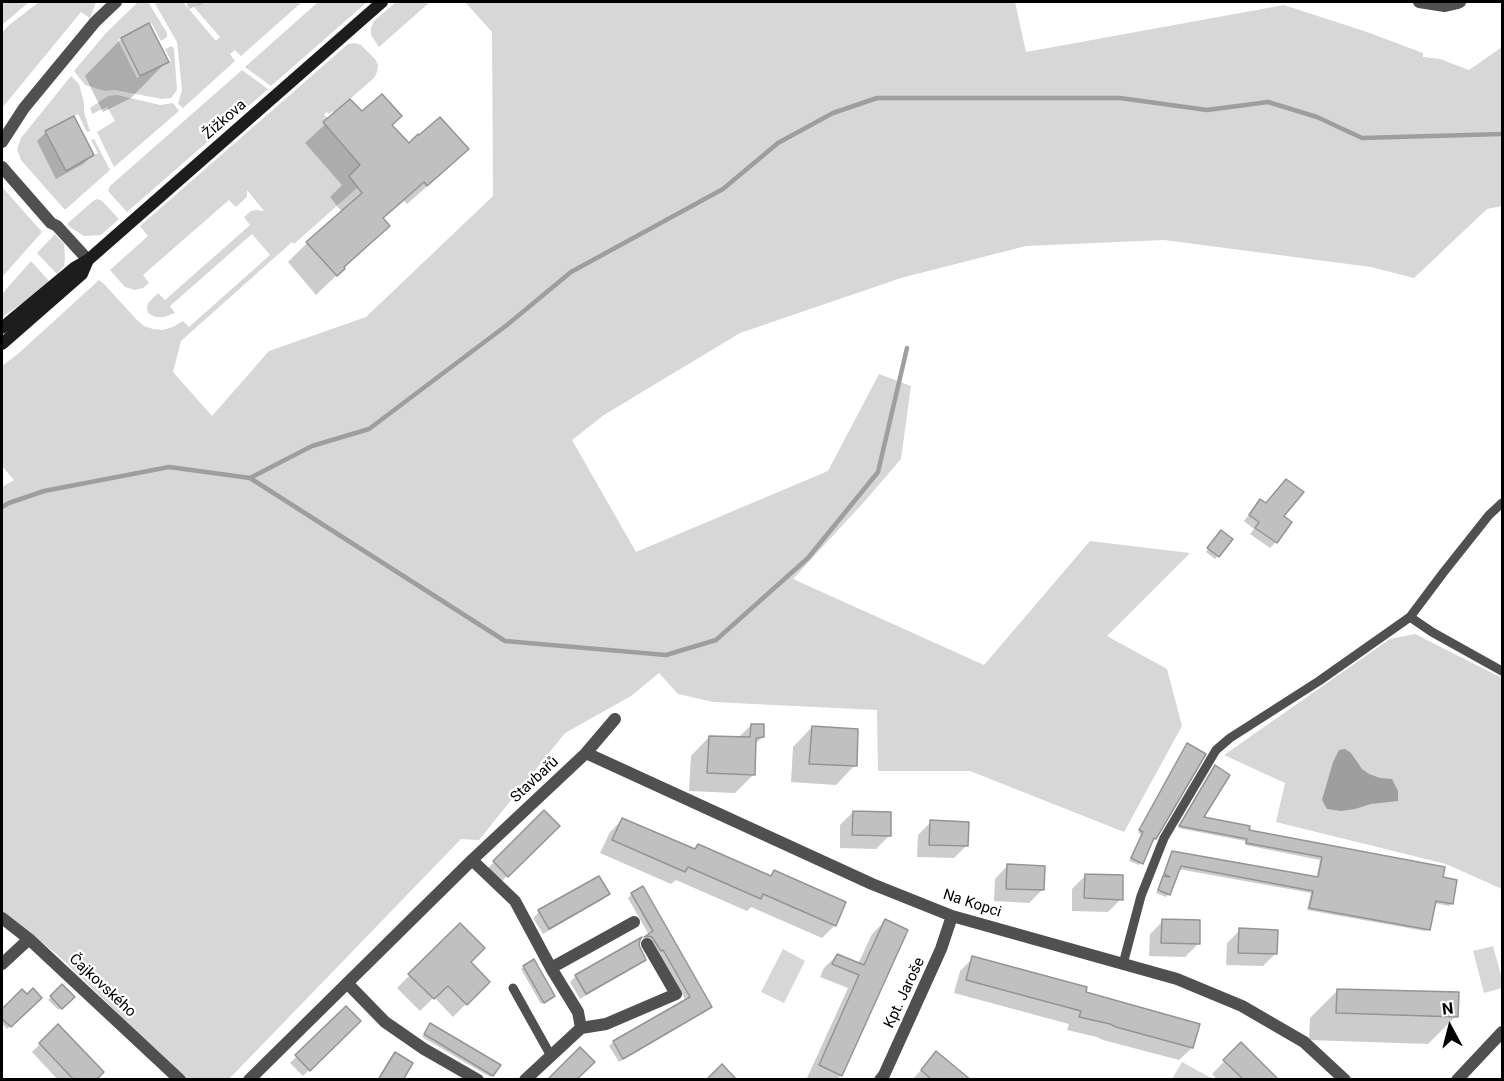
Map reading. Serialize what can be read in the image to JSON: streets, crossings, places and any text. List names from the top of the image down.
{
  "streets": {
    "street": [
      "Žižkova",
      "Stavbařů",
      "Na Kopci",
      "Čajkovského",
      "Kpt. Jaroše"
    ]
  },
  "crossings": [
    ["Stavbařů", "Na Kopci"],
    ["Na Kopci", "Kpt. Jaroše"]
  ],
  "north": "top"
}
